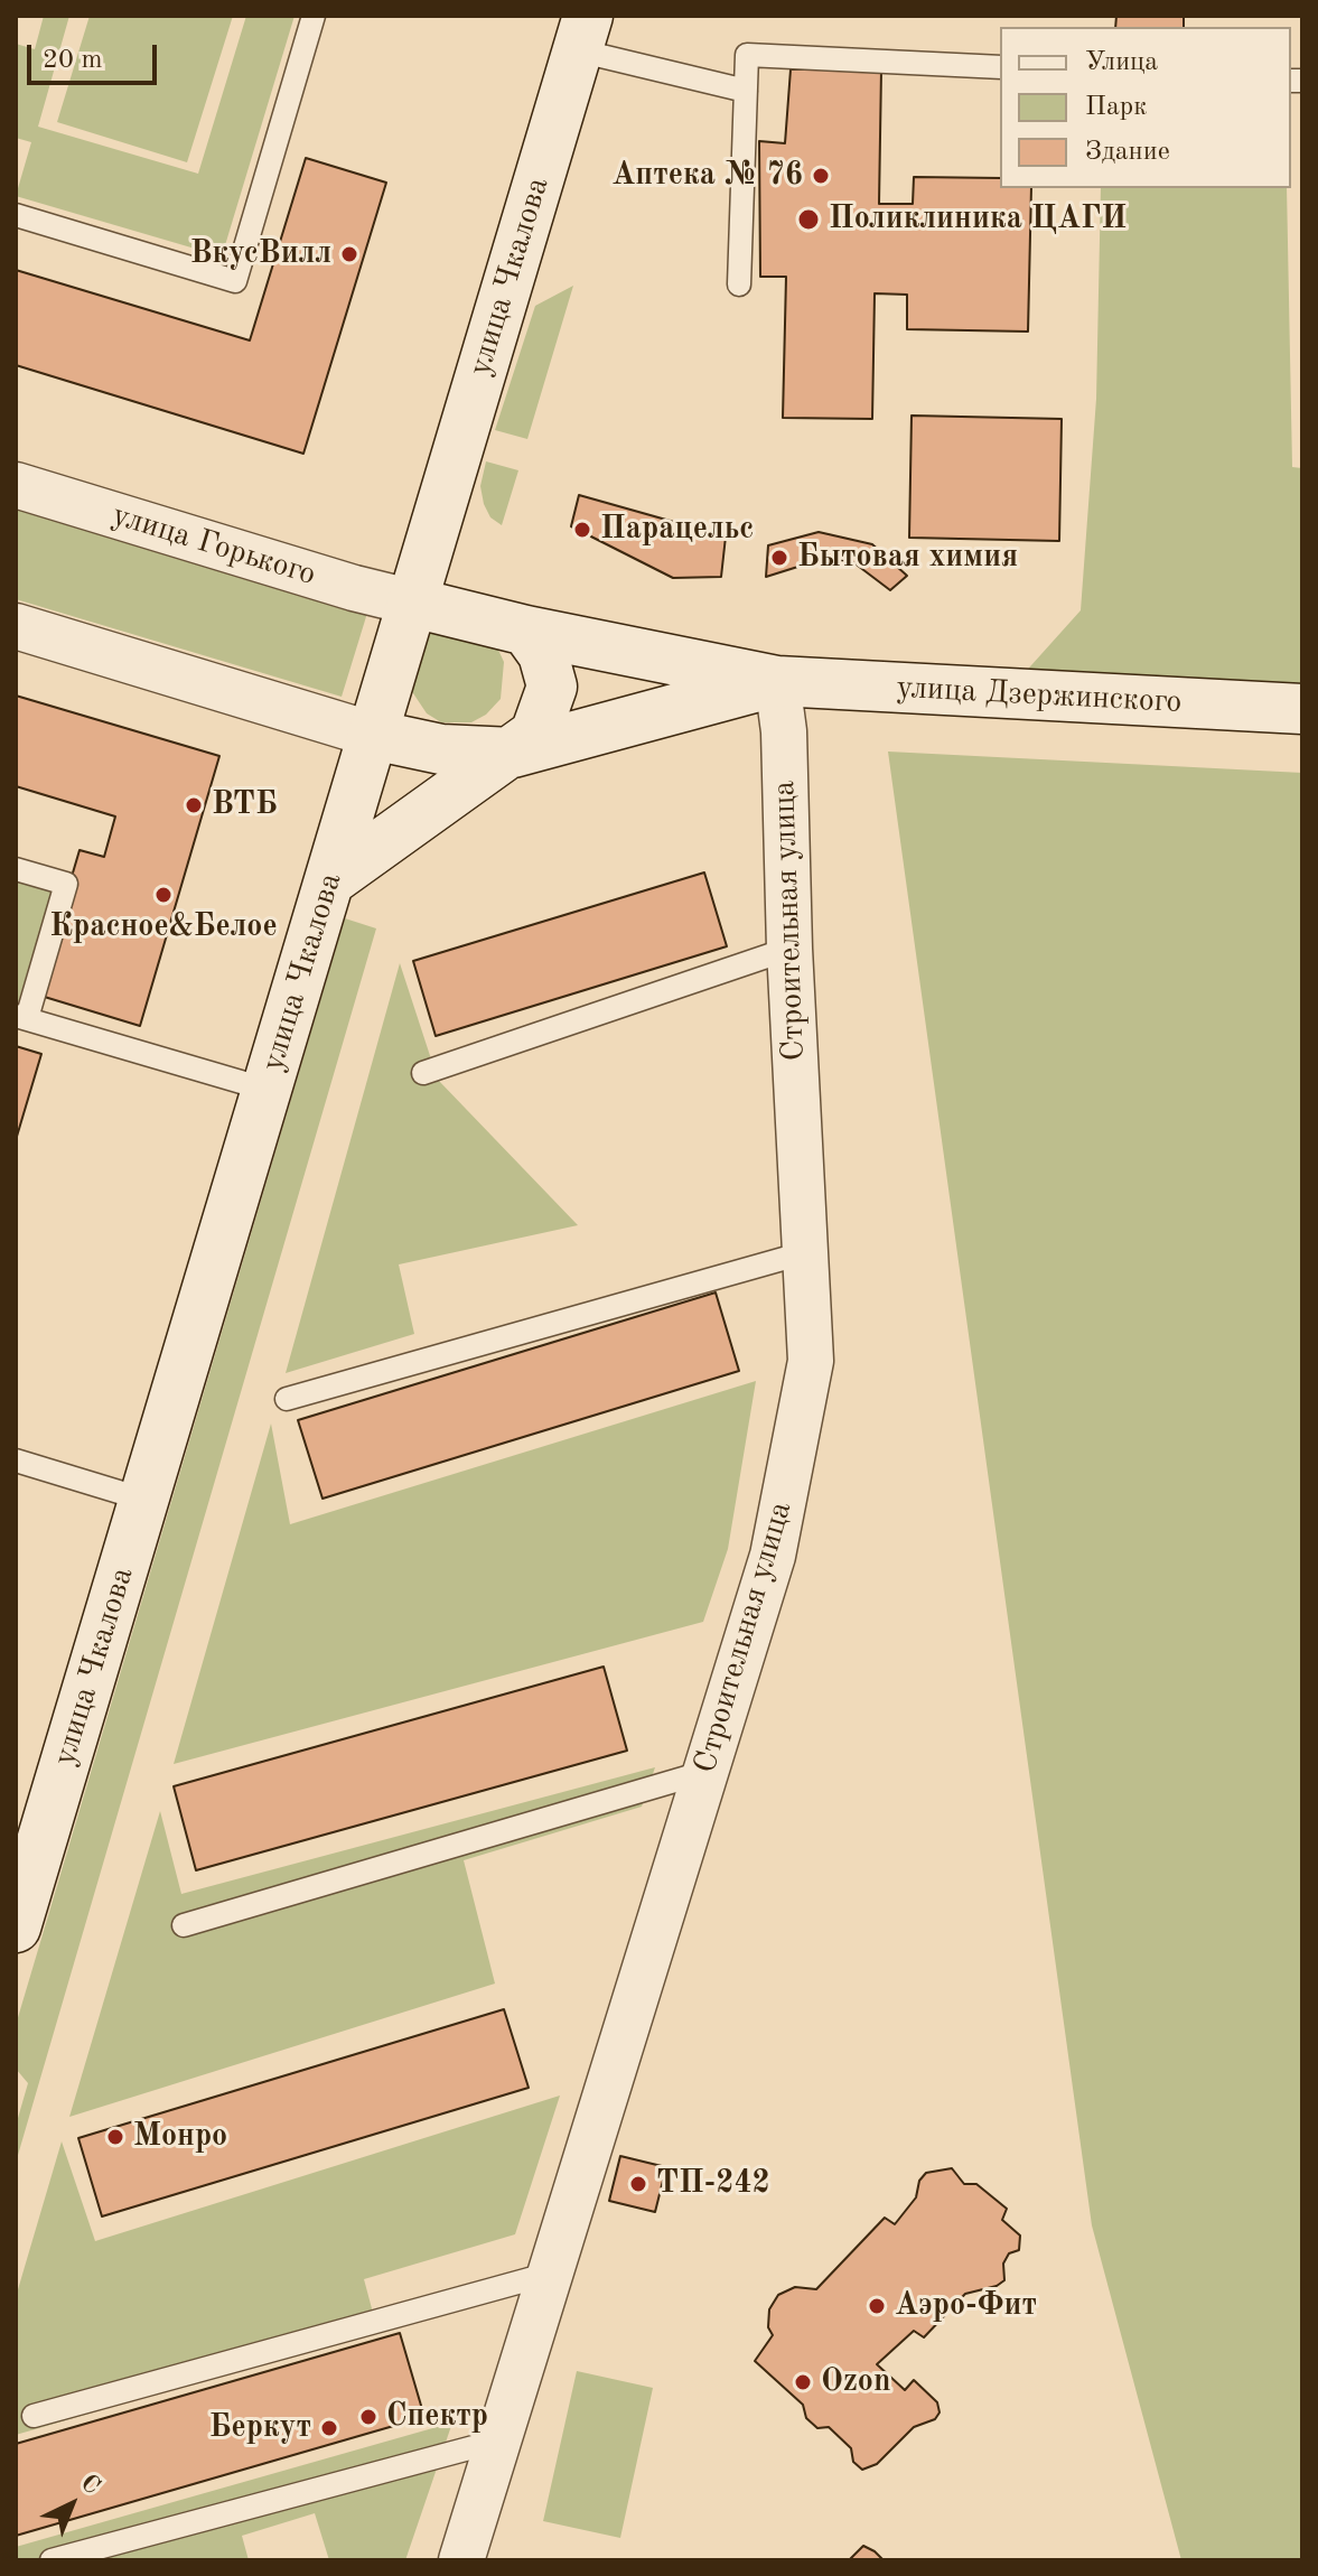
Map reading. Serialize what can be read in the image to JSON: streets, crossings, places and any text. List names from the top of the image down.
{
  "streets": {
    "main road": ["улица Чкалова", "улица Дзержинского"],
    "street": ["улица Горького", "Строительная улица"]
  },
  "crossings": [
    ["улица Чкалова", "улица Горького"],
    ["улица Чкалова", "улица Дзержинского"],
    ["улица Горького", "улица Дзержинского"],
    ["улица Дзержинского", "Строительная улица"]
  ],
  "places": [
    "Аптека № 76",
    "Поликлиника ЦАГИ",
    "ВкусВилл",
    "Парацельс",
    "Бытовая химия",
    "ВТБ",
    "Красное&Белое",
    "Монро",
    "ТП-242",
    "Аэро-Фит",
    "Ozon",
    "Спектр",
    "Беркут"
  ],
  "legend": ["Улица", "Парк", "Здание"],
  "scale_bar": "20 m",
  "north": "top right"
}
